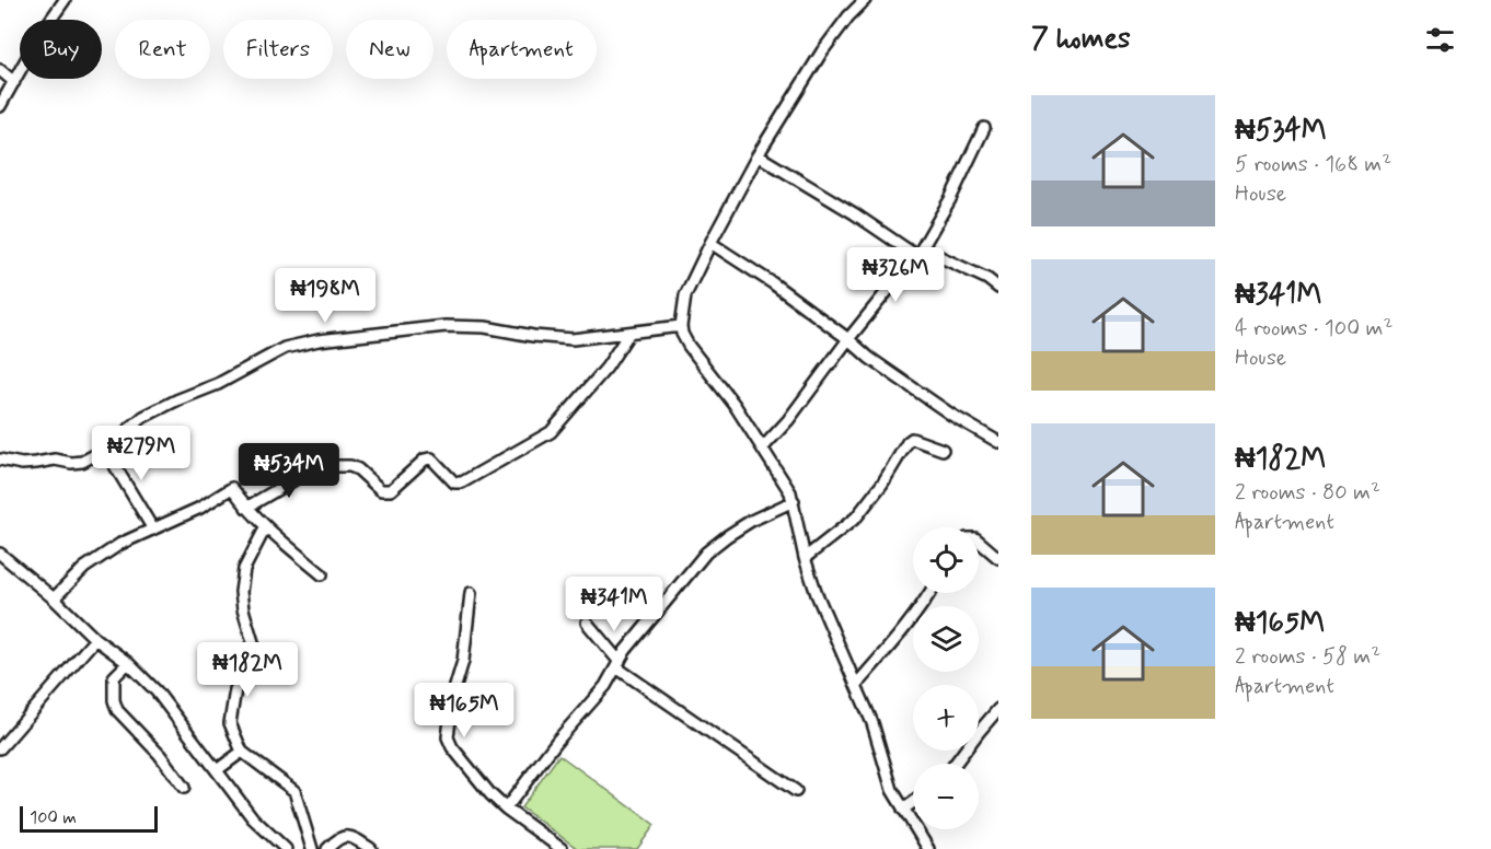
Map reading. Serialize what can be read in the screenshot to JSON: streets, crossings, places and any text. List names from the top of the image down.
{
  "scale_bar": "100 m",
  "page": {
    "heading": "7 homes",
    "chip": [
      "Buy",
      "Rent",
      "Filters",
      "New",
      "Apartment"
    ],
    "list": [
      {
        "name": "₦534M",
        "note": "5 rooms · 168 m² · House"
      },
      {
        "name": "₦341M",
        "note": "4 rooms · 100 m² · House"
      },
      {
        "name": "₦182M",
        "note": "2 rooms · 80 m² · Apartment"
      },
      {
        "name": "₦165M",
        "note": "2 rooms · 58 m² · Apartment"
      }
    ],
    "price": [
      "₦326M",
      "₦198M",
      "₦279M",
      "₦534M",
      "₦341M",
      "₦182M",
      "₦165M"
    ],
    "map_buttons": ["+", "−"],
    "scale": "100 m"
  }
}
